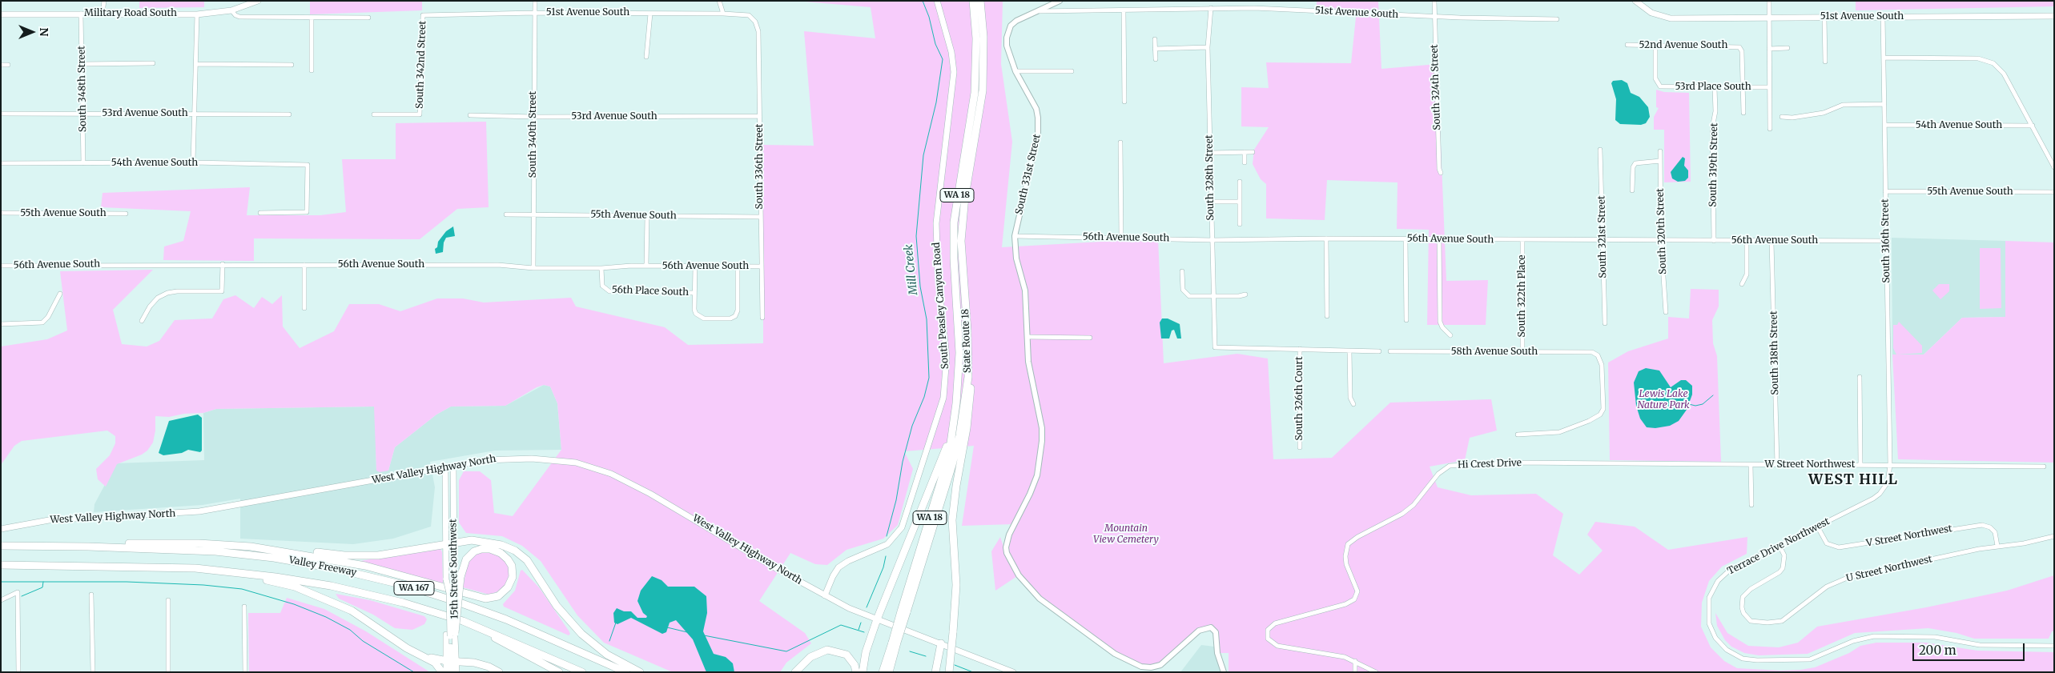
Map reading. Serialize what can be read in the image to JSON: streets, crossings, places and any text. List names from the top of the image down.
{
  "streets": {
    "highway": [
      "WA 18",
      "State Route 18",
      "Valley Freeway",
      "WA 167"
    ],
    "main road": [
      "51st Avenue South",
      "Military Road South",
      "South Peasley Canyon Road",
      "West Valley Highway North",
      "15th Street Southwest"
    ],
    "street": [
      "52nd Avenue South",
      "South 342nd Street",
      "South 324th Street",
      "53rd Place South",
      "South 348th Street",
      "53rd Avenue South",
      "54th Avenue South",
      "South 340th Street",
      "South 319th Street",
      "South 336th Street",
      "South 331st Street",
      "South 328th Street",
      "55th Avenue South",
      "South 320th Street",
      "South 321st Street",
      "56th Avenue South",
      "South 316th Street",
      "56th Place South",
      "South 322th Place",
      "58th Avenue South",
      "South 318th Street",
      "South 326th Court",
      "Hi Crest Drive",
      "W Street Northwest",
      "V Street Northwest",
      "Terrace Drive Northwest",
      "U Street Northwest"
    ]
  },
  "crossings": [
    ["51st Avenue South", "South 342nd Street"],
    ["51st Avenue South", "South 324th Street"],
    ["51st Avenue South", "South 340th Street"],
    ["51st Avenue South", "South 336th Street"],
    ["51st Avenue South", "South 331st Street"],
    ["51st Avenue South", "South 328th Street"],
    ["51st Avenue South", "South 316th Street"],
    ["Military Road South", "South 348th Street"],
    ["52nd Avenue South", "53rd Place South"],
    ["53rd Place South", "South 319th Street"],
    ["South 348th Street", "53rd Avenue South"],
    ["South 348th Street", "54th Avenue South"],
    ["53rd Avenue South", "South 340th Street"],
    ["53rd Avenue South", "South 336th Street"],
    ["54th Avenue South", "South 316th Street"],
    ["South 340th Street", "55th Avenue South"],
    ["South 340th Street", "56th Avenue South"],
    ["South 319th Street", "56th Avenue South"],
    ["South 336th Street", "55th Avenue South"],
    ["South 336th Street", "56th Avenue South"],
    ["South 331st Street", "56th Avenue South"],
    ["South 328th Street", "56th Avenue South"],
    ["South 328th Street", "South 326th Court"],
    ["55th Avenue South", "South 316th Street"],
    ["South 320th Street", "56th Avenue South"],
    ["South 321st Street", "56th Avenue South"],
    ["56th Avenue South", "South 316th Street"],
    ["56th Avenue South", "56th Place South"],
    ["56th Avenue South", "South 322th Place"],
    ["56th Avenue South", "South 318th Street"],
    ["South 316th Street", "W Street Northwest"],
    ["South 316th Street", "Terrace Drive Northwest"],
    ["South 322th Place", "58th Avenue South"],
    ["South Peasley Canyon Road", "West Valley Highway North"],
    ["South 318th Street", "W Street Northwest"],
    ["Hi Crest Drive", "W Street Northwest"],
    ["W Street Northwest", "Terrace Drive Northwest"],
    ["West Valley Highway North", "15th Street Southwest"],
    ["V Street Northwest", "Terrace Drive Northwest"],
    ["V Street Northwest", "U Street Northwest"],
    ["Terrace Drive Northwest", "U Street Northwest"]
  ],
  "districts": ["WEST HILL"],
  "water": ["Mill Creek"],
  "parks": ["Lewis Lake Nature Park", "Mountain View Cemetery"],
  "scale_bar": "200 m",
  "north": "right"
}
